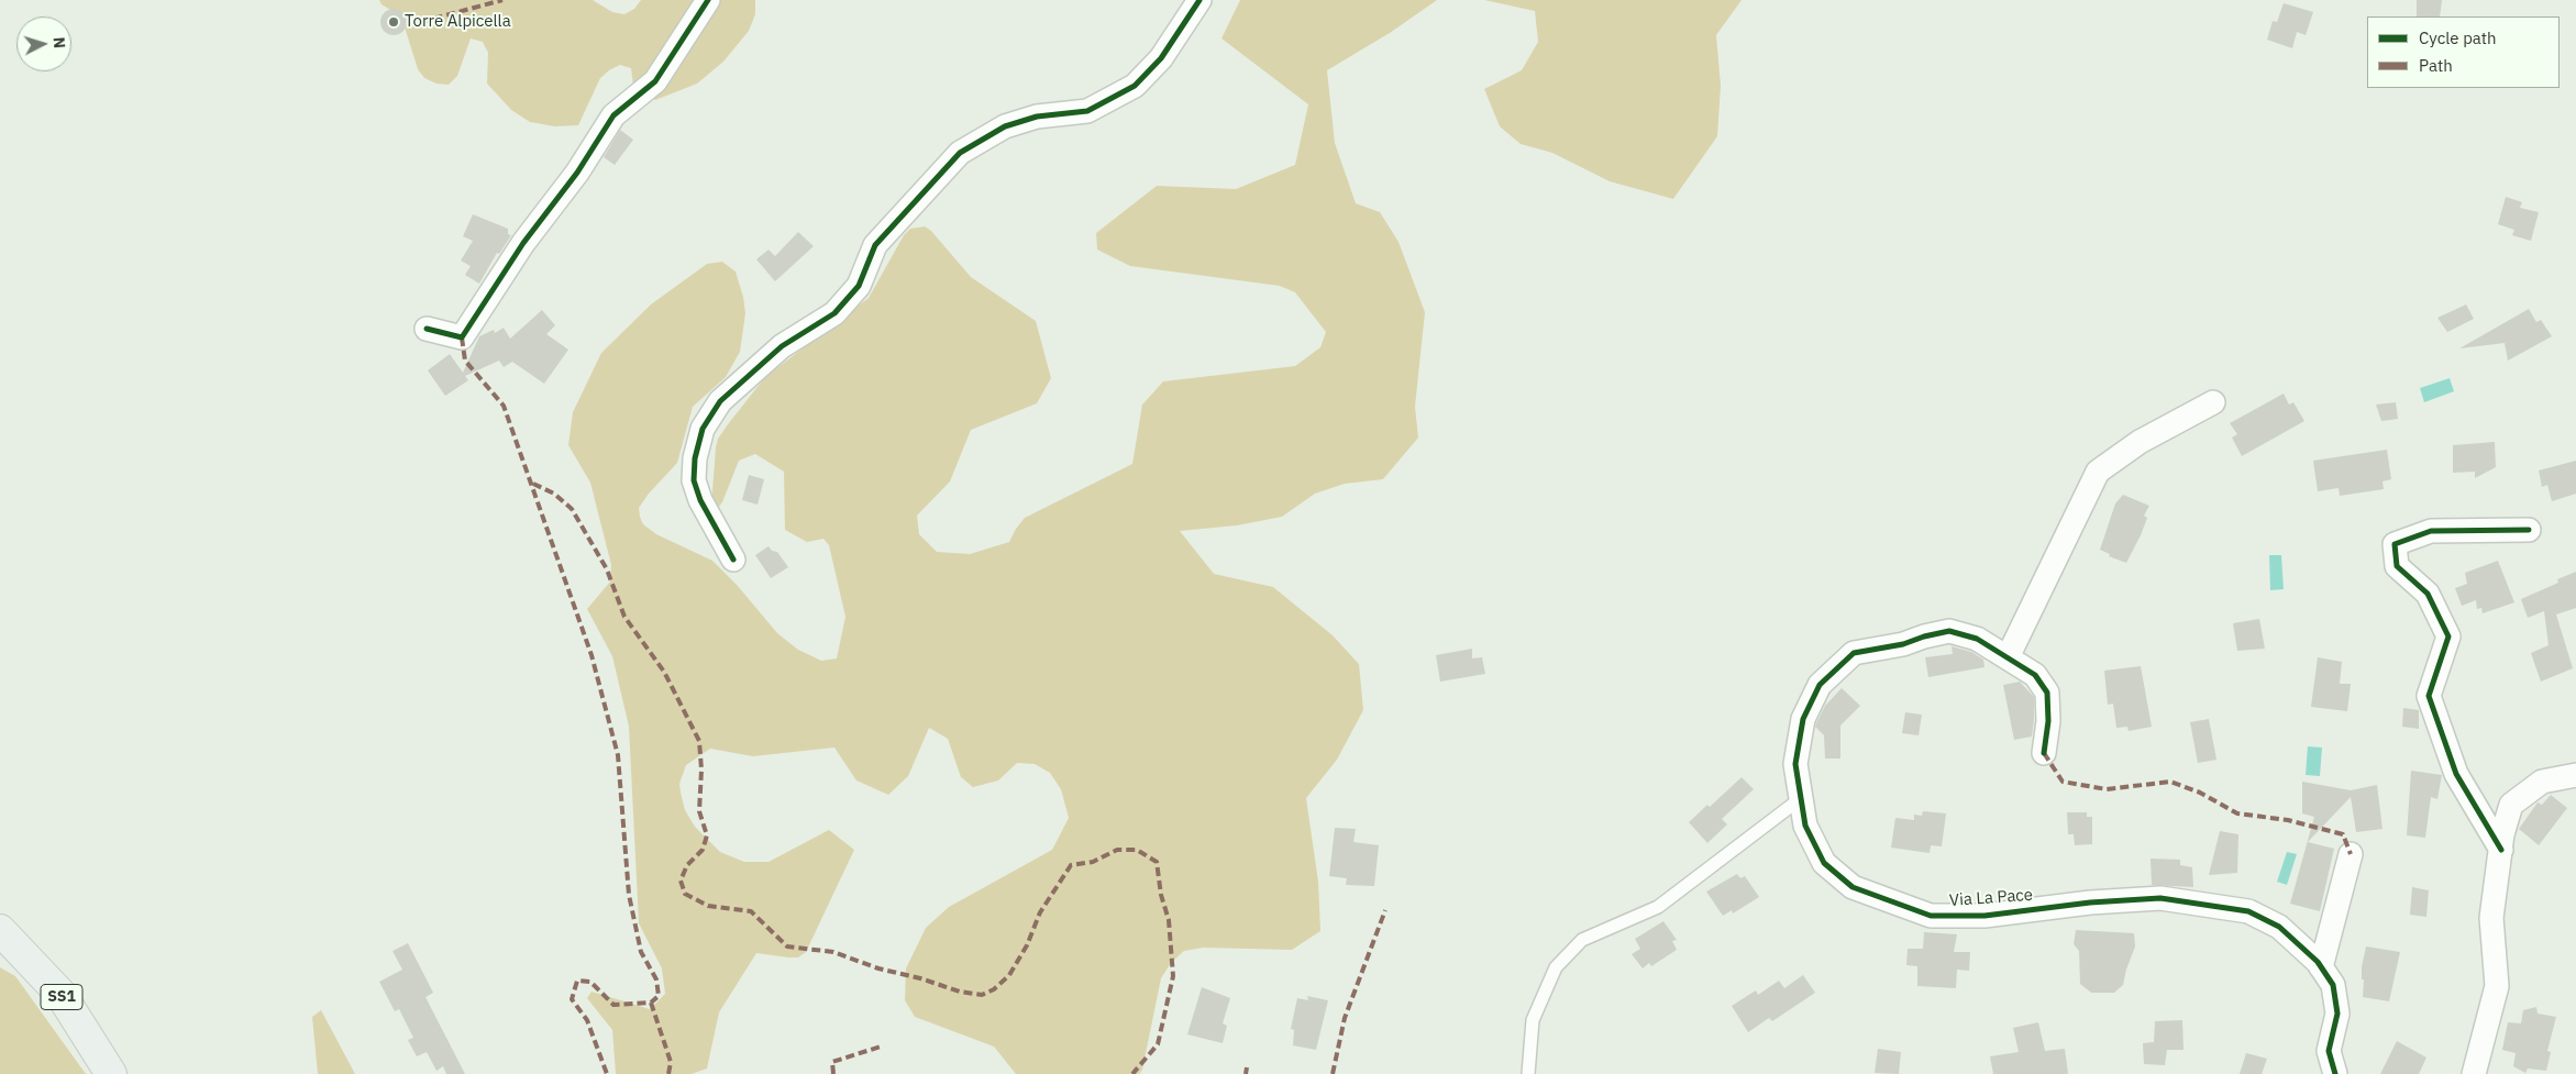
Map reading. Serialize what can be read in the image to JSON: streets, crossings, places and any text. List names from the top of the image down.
{
  "streets": {
    "main road": ["SS1"],
    "street": ["Via La Pace"]
  },
  "places": ["Torre Alpicella"],
  "legend": ["Cycle path", "Path"],
  "north": "right"
}
